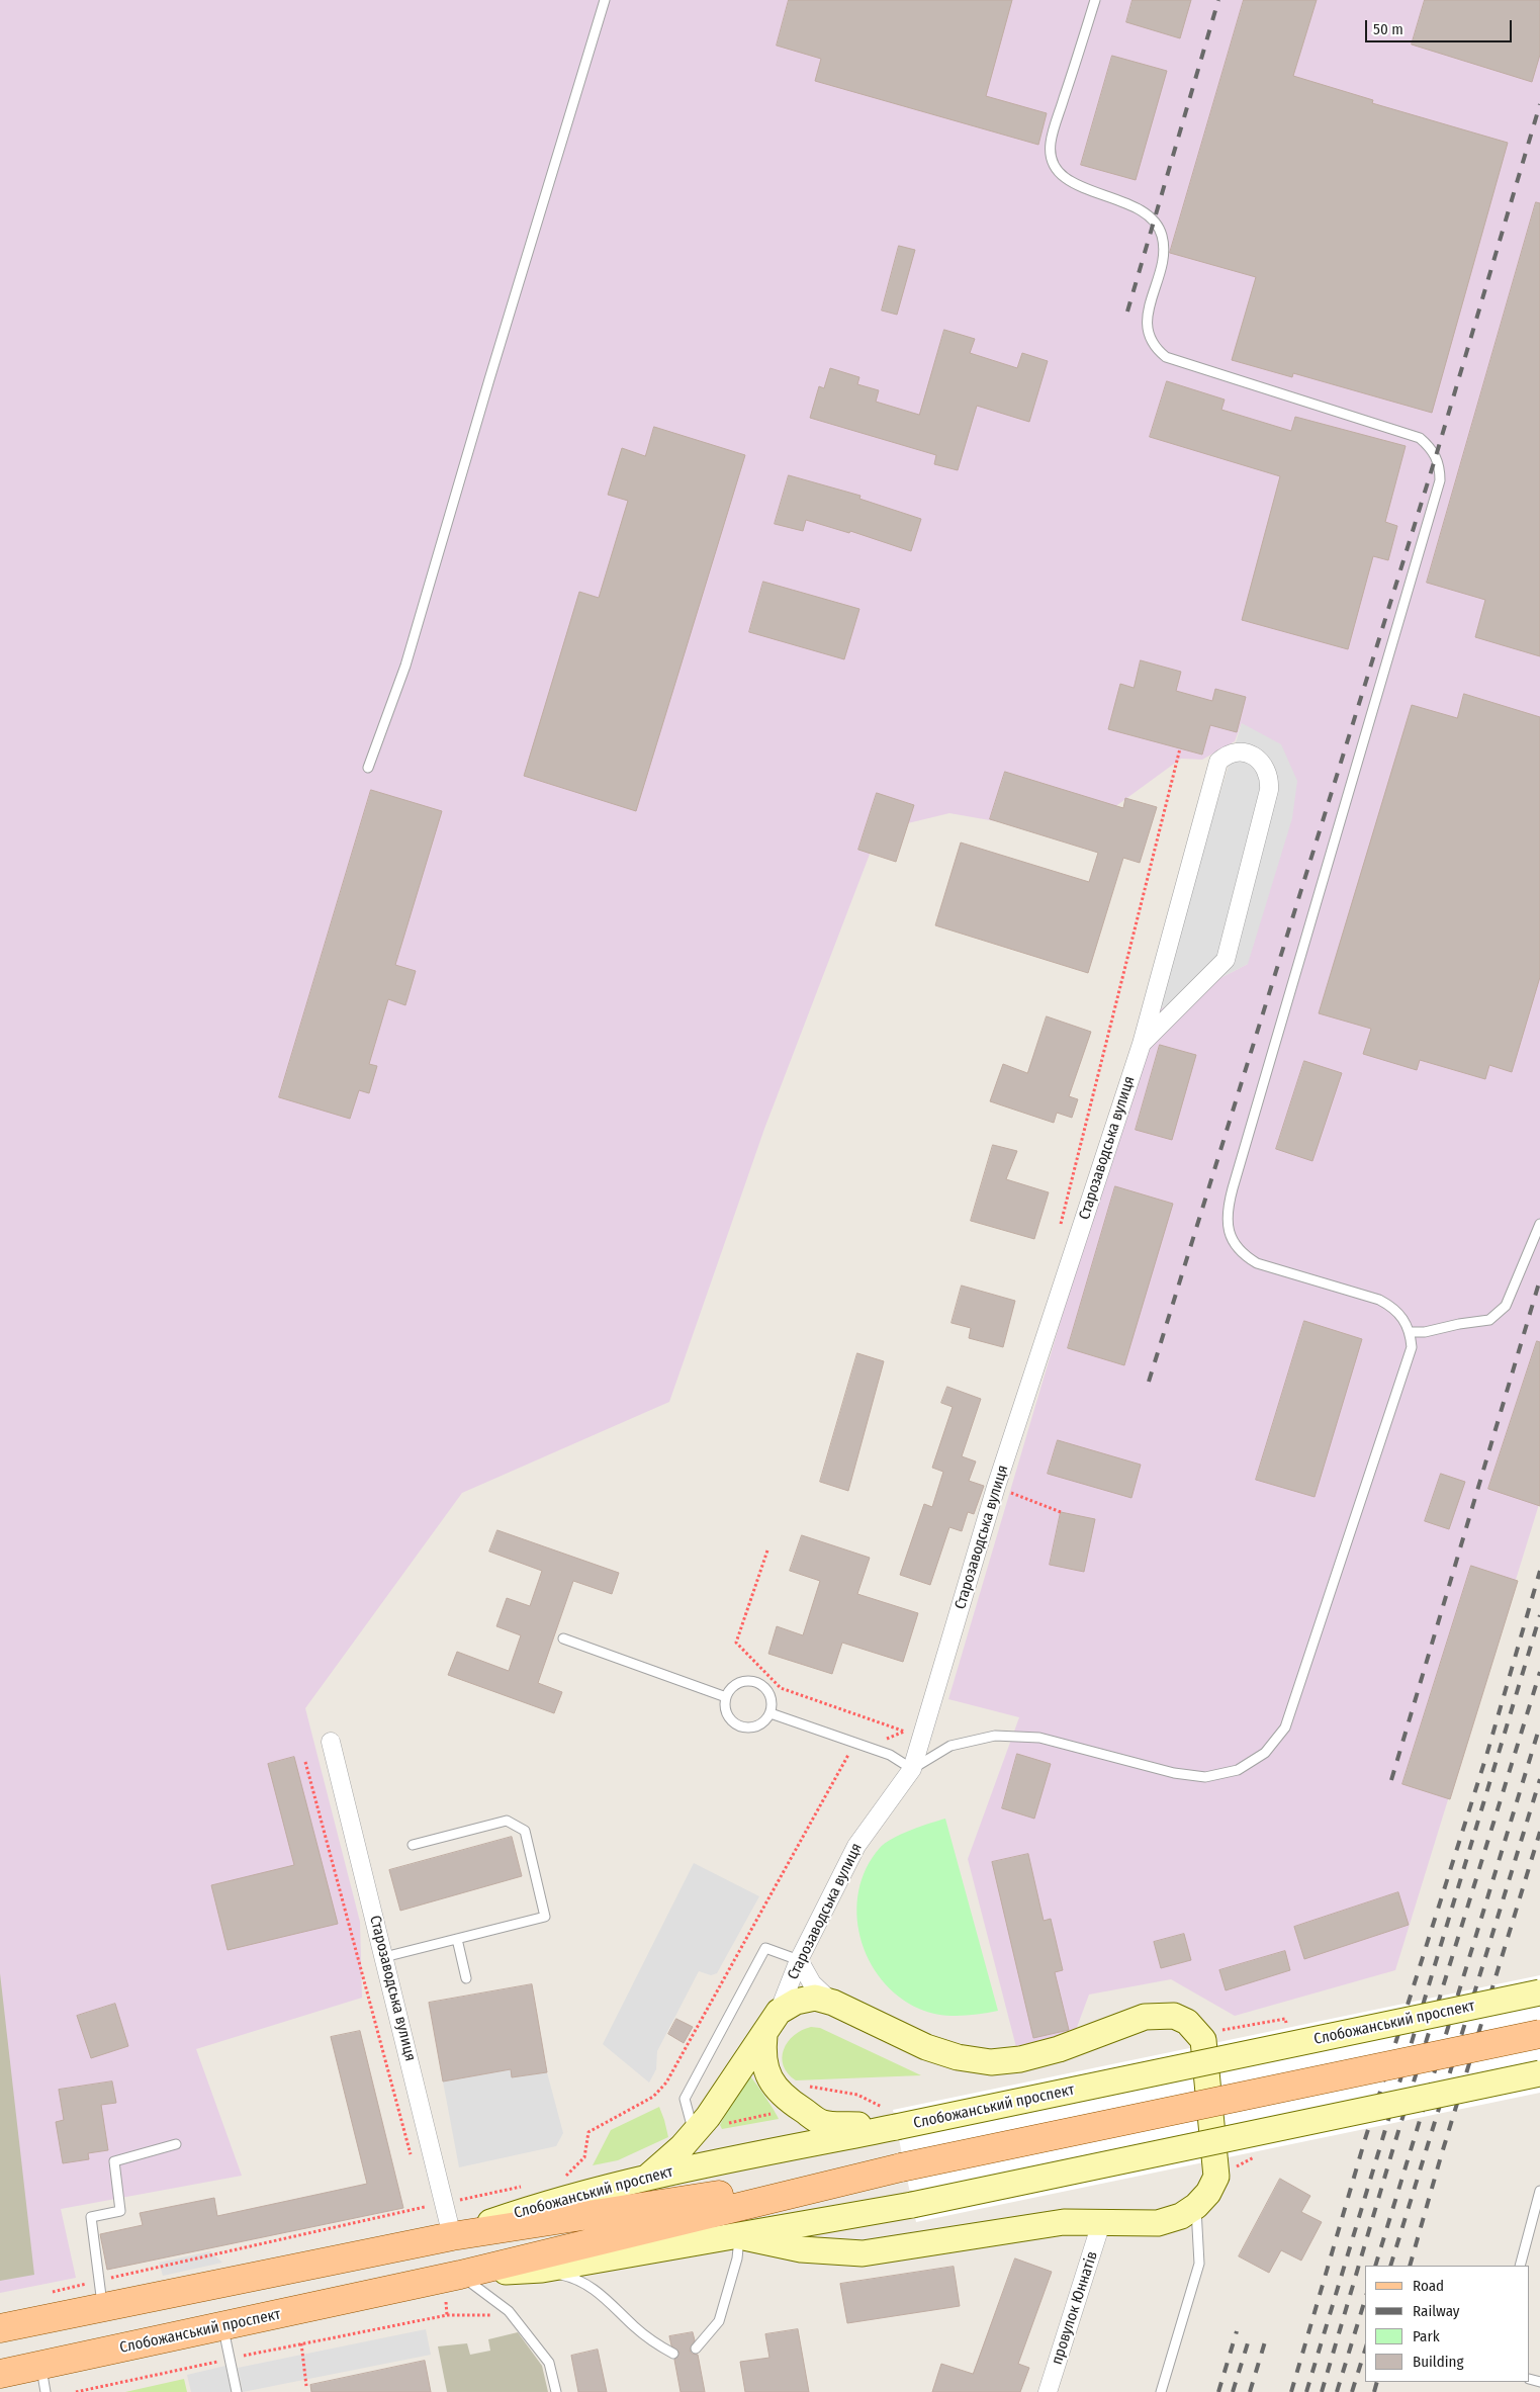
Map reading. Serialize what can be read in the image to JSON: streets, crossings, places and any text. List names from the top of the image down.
{
  "streets": {
    "main road": ["Слобожанський проспект"],
    "street": ["Старозаводська вулиця", "провулок Юннатів"]
  },
  "crossings": [
    ["Старозаводська вулиця", "Слобожанський проспект"]
  ],
  "legend": [
    "Road",
    "Railway",
    "Park",
    "Building"
  ],
  "scale_bar": "50 m"
}
